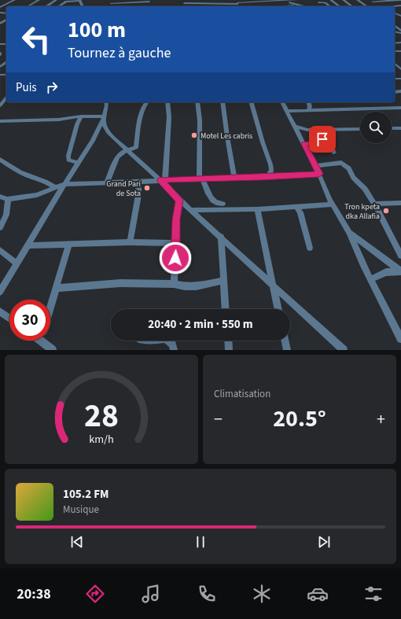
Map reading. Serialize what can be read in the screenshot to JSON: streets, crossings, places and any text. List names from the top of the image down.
{
  "places": ["Motel Les cabris", "Grand Pari de Sota", "Tron kpeta dka Allafia"],
  "page": {
    "turn": ["100 m", "Tournez à gauche"],
    "then": "Puis",
    "limit": "30",
    "trip": "20:40 · 2 min · 550 m",
    "tile": "Climatisation",
    "heat": ["−", "20.5°", "+"],
    "song": ["105.2 FM", "Musique"],
    "tabs": "20:38",
    "gauge": ["28", "km/h"]
  }
}
